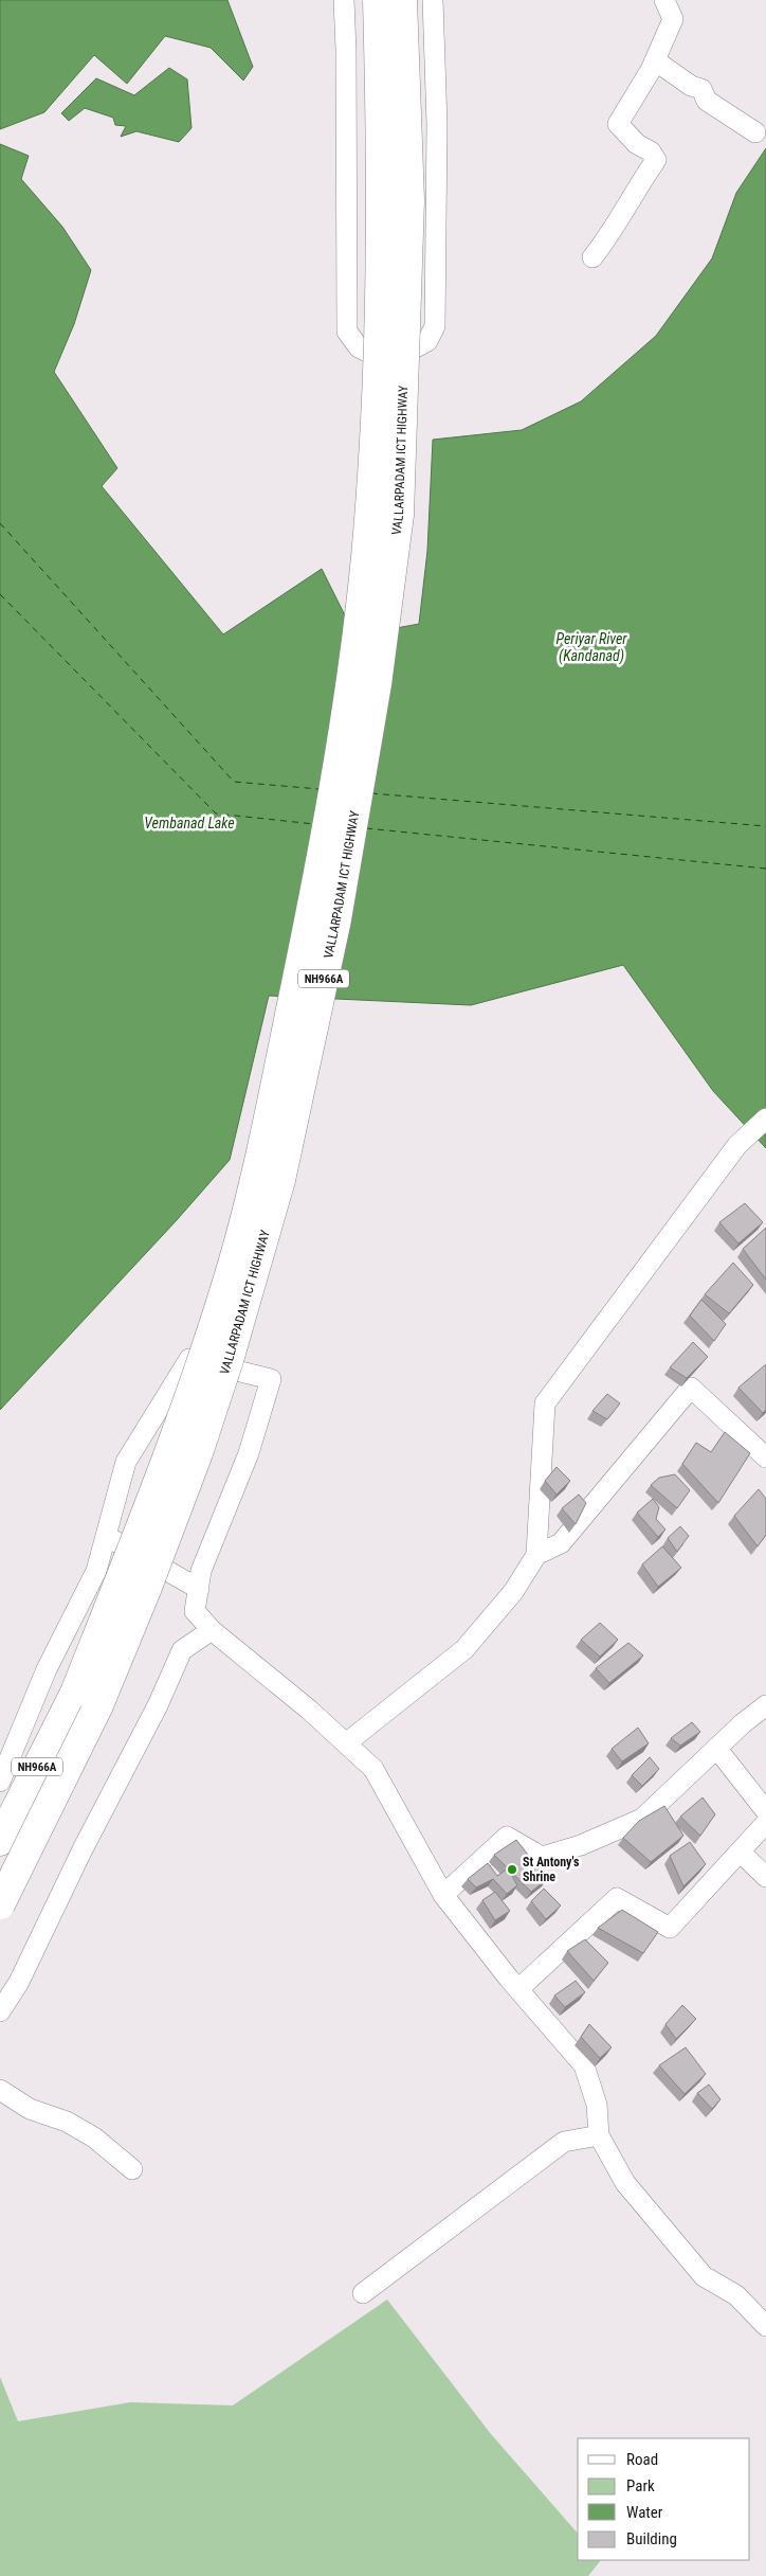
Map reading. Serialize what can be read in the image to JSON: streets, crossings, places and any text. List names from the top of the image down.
{
  "streets": {
    "highway": ["VALLARPADAM ICT HIGHWAY", "NH966A"]
  },
  "water": ["Periyar River (Kandanad)", "Vembanad Lake"],
  "places": ["St Antony's Shrine"],
  "legend": [
    "Road",
    "Park",
    "Water",
    "Building"
  ]
}
